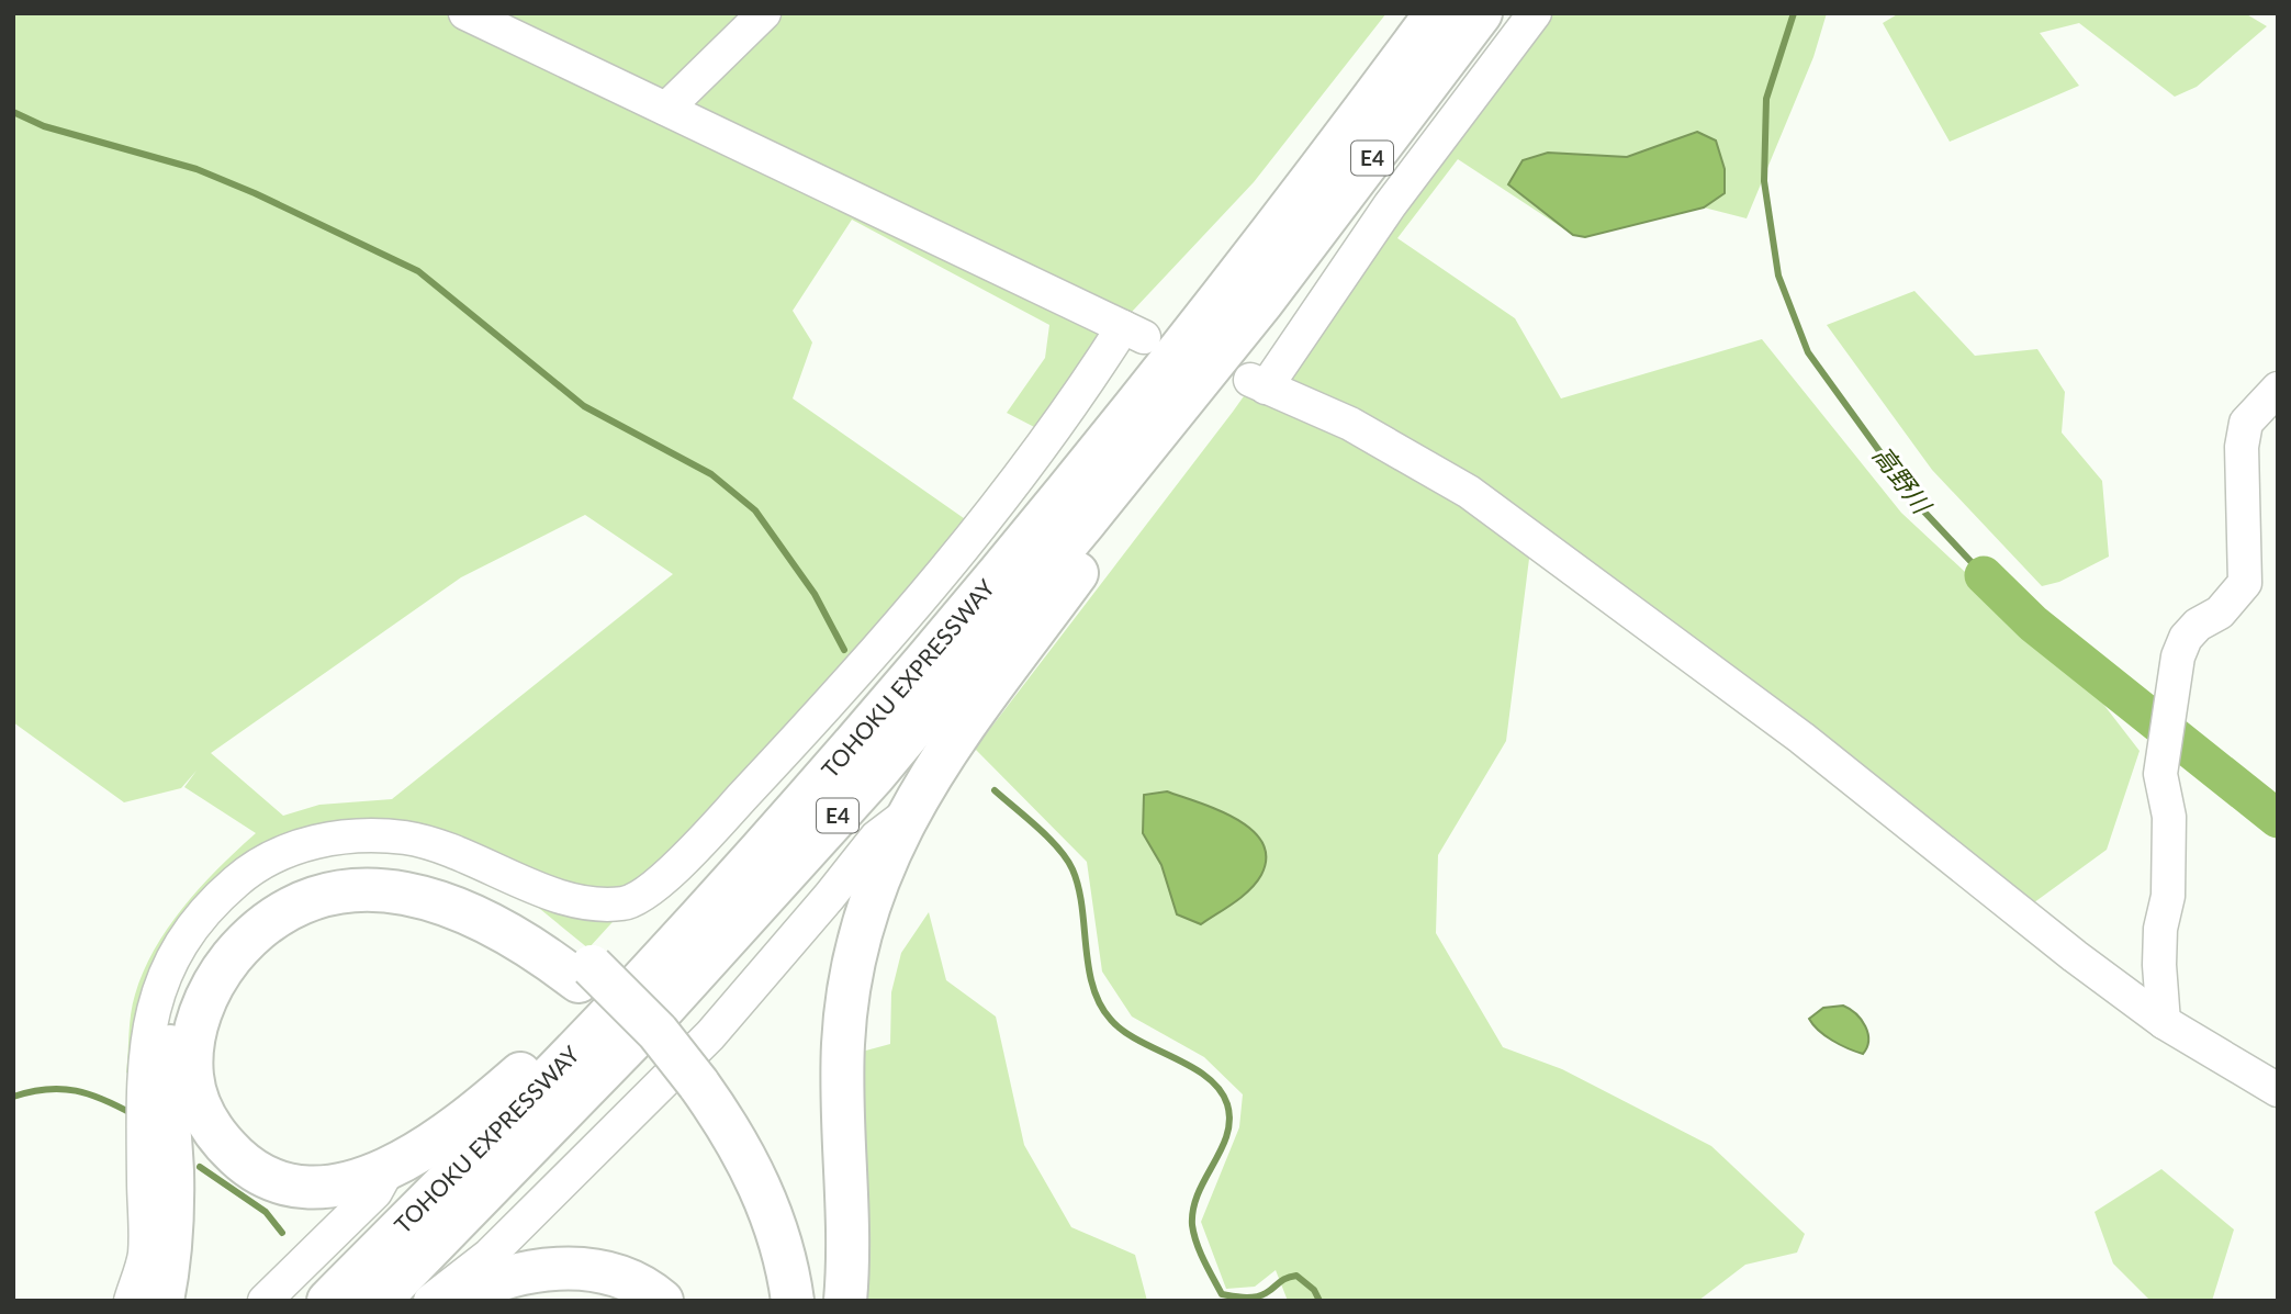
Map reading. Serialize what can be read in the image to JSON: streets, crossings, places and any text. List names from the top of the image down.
{
  "streets": {
    "highway": ["E4", "TOHOKU EXPRESSWAY"]
  },
  "water": ["高野川"]
}
